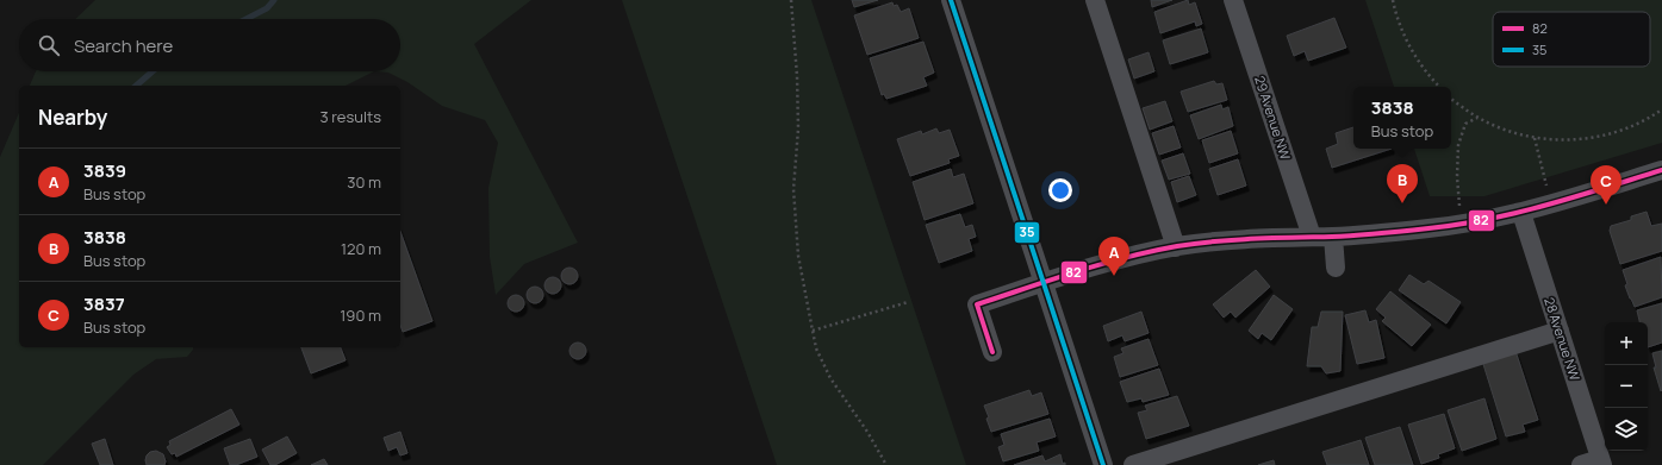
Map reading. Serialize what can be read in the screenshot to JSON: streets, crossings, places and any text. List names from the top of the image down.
{
  "streets": {
    "street": ["29 Avenue NW", "28 Avenue NW"]
  },
  "lines": ["transit line 35", "transit line 82"],
  "legend": ["82", "35"],
  "page": {
    "search": "Search here",
    "heading": ["Nearby", "3 results"],
    "popup": ["3838", "Bus stop"],
    "list": [
      {
        "mark": "A",
        "name": "3839",
        "note": "Bus stop",
        "value": "30 m"
      },
      {
        "mark": "B",
        "name": "3838",
        "note": "Bus stop",
        "value": "120 m"
      },
      {
        "mark": "C",
        "name": "3837",
        "note": "Bus stop",
        "value": "190 m"
      }
    ],
    "pins": ["B", "C", "A"],
    "map_buttons": ["+", "−"]
  }
}
